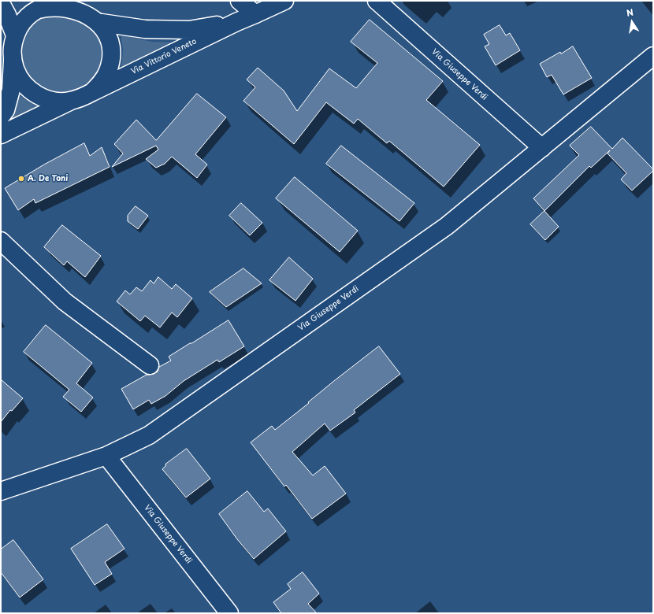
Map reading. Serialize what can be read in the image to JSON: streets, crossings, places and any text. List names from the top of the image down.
{
  "streets": {
    "street": ["Via Vittorio Veneto", "Via Giuseppe Verdi"]
  },
  "places": ["A. De Toni"],
  "north": "top"
}
